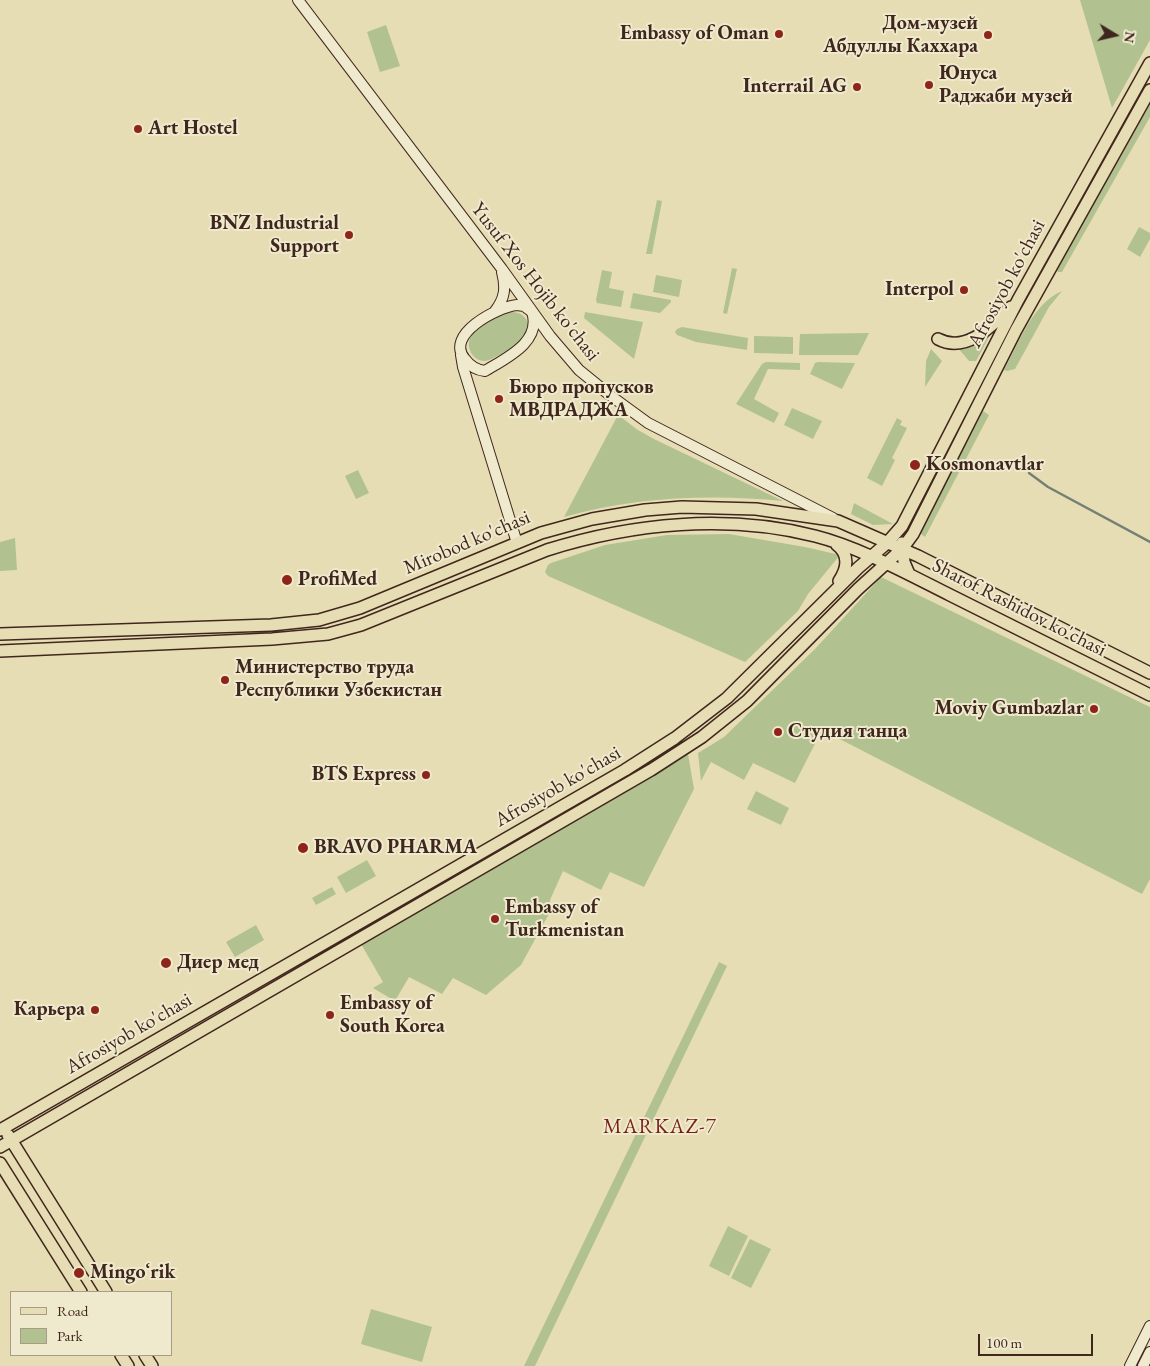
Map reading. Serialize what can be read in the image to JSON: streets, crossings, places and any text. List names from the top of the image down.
{
  "streets": {
    "main road": [
      "Yusuf Xos Hojib ko'chasi",
      "Afrosiyob ko'chasi",
      "Mirobod ko'chasi",
      "Sharof Rashidov ko'chasi"
    ]
  },
  "crossings": [
    ["Yusuf Xos Hojib ko'chasi", "Mirobod ko'chasi"],
    ["Afrosiyob ko'chasi", "Mirobod ko'chasi"],
    ["Afrosiyob ko'chasi", "Sharof Rashidov ko'chasi"],
    ["Mirobod ko'chasi", "Sharof Rashidov ko'chasi"]
  ],
  "districts": ["MARKAZ-7"],
  "places": [
    "Embassy of Oman",
    "Дом-музей Абдуллы Каххара",
    "Юнуса Раджаби музей",
    "Interrail AG",
    "Art Hostel",
    "BNZ Industrial Support",
    "Interpol",
    "Бюро пропусков МВДРАДЖА",
    "Kosmonavtlar",
    "ProfiMed",
    "Министерство труда Республики Узбекистан",
    "Moviy Gumbazlar",
    "Студия танца",
    "BTS Express",
    "BRAVO PHARMA",
    "Embassy of Turkmenistan",
    "Диер мед",
    "Карьера",
    "Embassy of South Korea",
    "Mingoʻrik"
  ],
  "legend": ["Road", "Park"],
  "scale_bar": "100 m",
  "north": "right"
}
